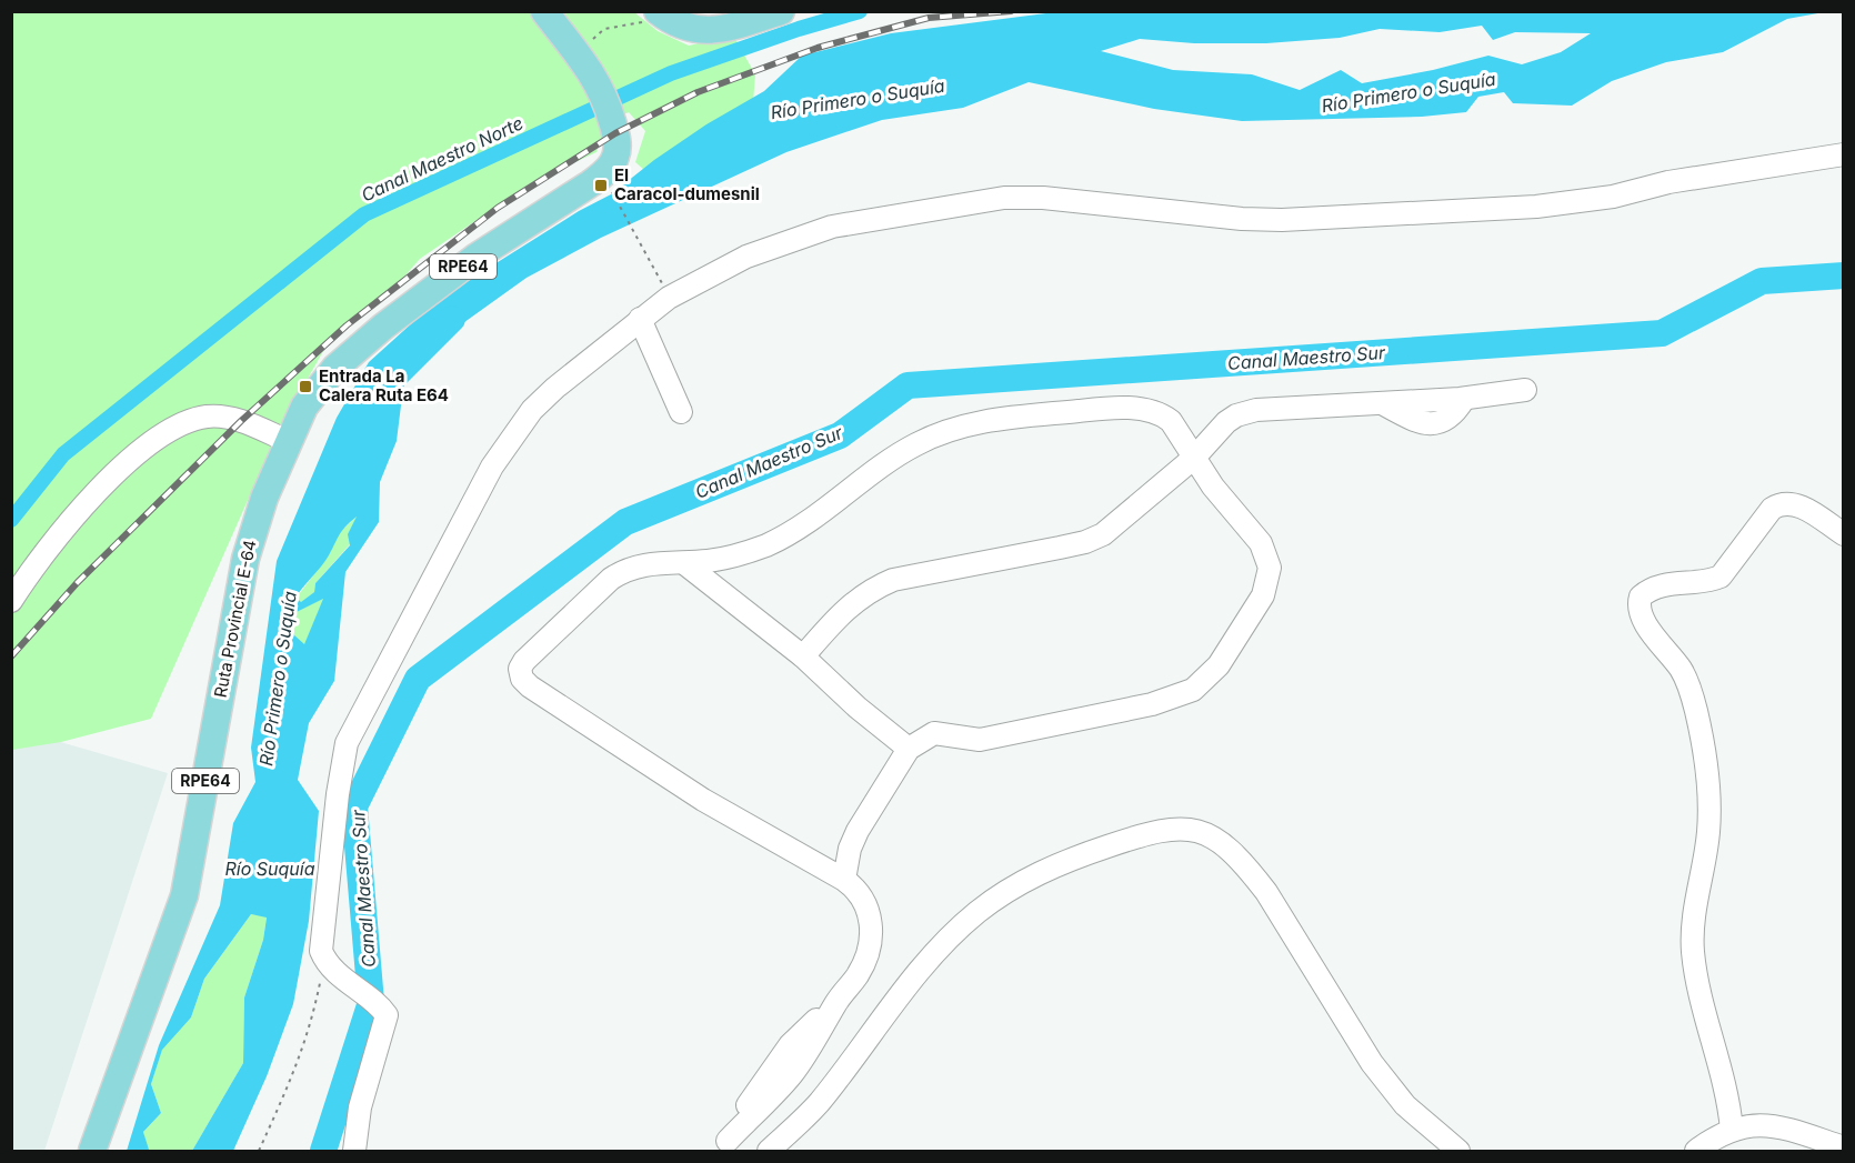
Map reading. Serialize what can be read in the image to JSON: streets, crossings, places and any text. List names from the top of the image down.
{
  "streets": {
    "main road": ["RPE64", "Ruta Provincial E-64"]
  },
  "water": [
    "Río Primero o Suquía",
    "Canal Maestro Norte",
    "Canal Maestro Sur",
    "Río Suquía"
  ],
  "places": {
    "transit": ["El Caracol-dumesnil", "Entrada La Calera Ruta E64"]
  }
}
